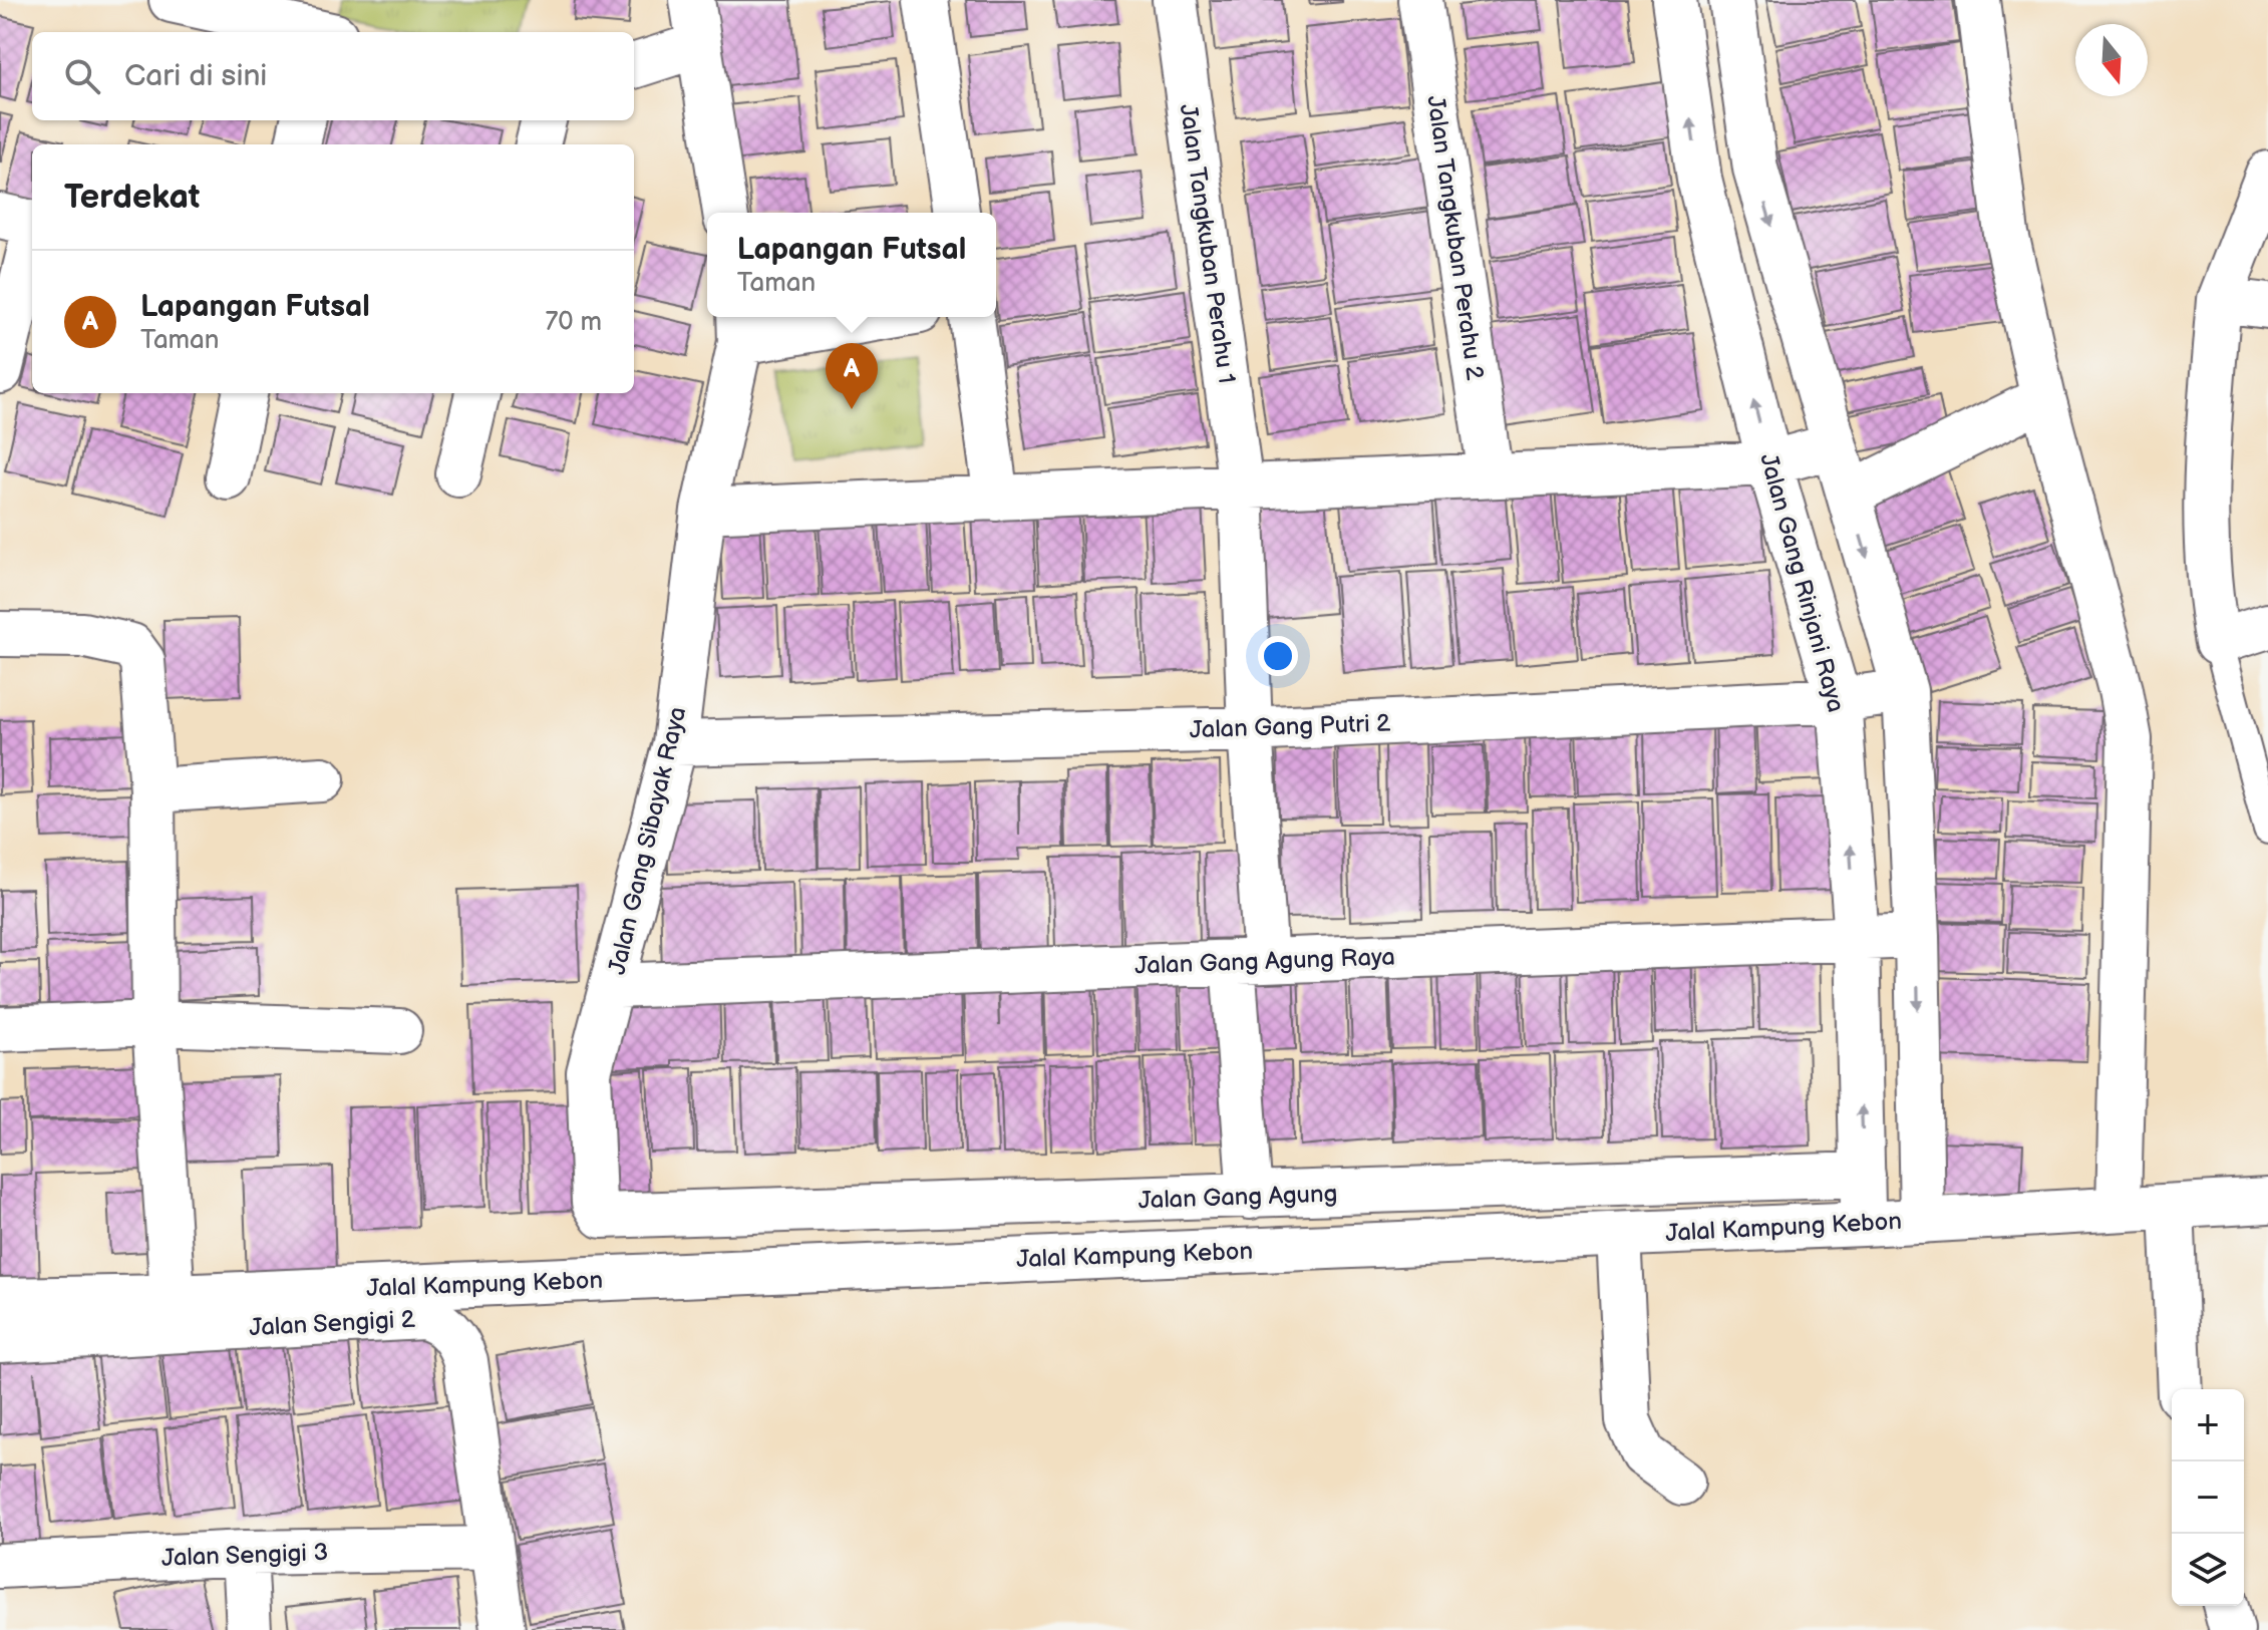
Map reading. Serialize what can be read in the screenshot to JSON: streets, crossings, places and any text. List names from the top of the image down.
{
  "streets": {
    "street": [
      "Jalan Tangkuban Perahu 2",
      "Jalan Tangkuban Perahu 1",
      "Jalan Gang Rinjani Raya",
      "Jalan Gang Putri 2",
      "Jalan Gang Sibayak Raya",
      "Jalan Gang Agung Raya",
      "Jalan Gang Agung",
      "Jalal Kampung Kebon",
      "Jalan Sengigi 2",
      "Jalan Sengigi 3"
    ]
  },
  "crossings": [
    ["Jalan Tangkuban Perahu 1", "Jalan Gang Putri 2"],
    ["Jalan Tangkuban Perahu 1", "Jalan Gang Agung Raya"],
    ["Jalan Tangkuban Perahu 1", "Jalan Gang Agung"],
    ["Jalan Gang Rinjani Raya", "Jalan Gang Putri 2"],
    ["Jalan Gang Rinjani Raya", "Jalan Gang Agung Raya"],
    ["Jalan Gang Rinjani Raya", "Jalan Gang Agung"],
    ["Jalan Gang Rinjani Raya", "Jalal Kampung Kebon"],
    ["Jalan Gang Putri 2", "Jalan Gang Sibayak Raya"],
    ["Jalan Gang Sibayak Raya", "Jalan Gang Agung Raya"],
    ["Jalan Gang Sibayak Raya", "Jalan Gang Agung"],
    ["Jalan Sengigi 2", "Jalan Sengigi 3"]
  ],
  "north": "bottom",
  "page": {
    "search": "Cari di sini",
    "heading": "Terdekat",
    "popup": ["Lapangan Futsal", "Taman"],
    "list": [
      {
        "mark": "A",
        "name": "Lapangan Futsal",
        "note": "Taman",
        "value": "70 m"
      }
    ],
    "pins": "A",
    "map_buttons": ["+", "−"]
  }
}
